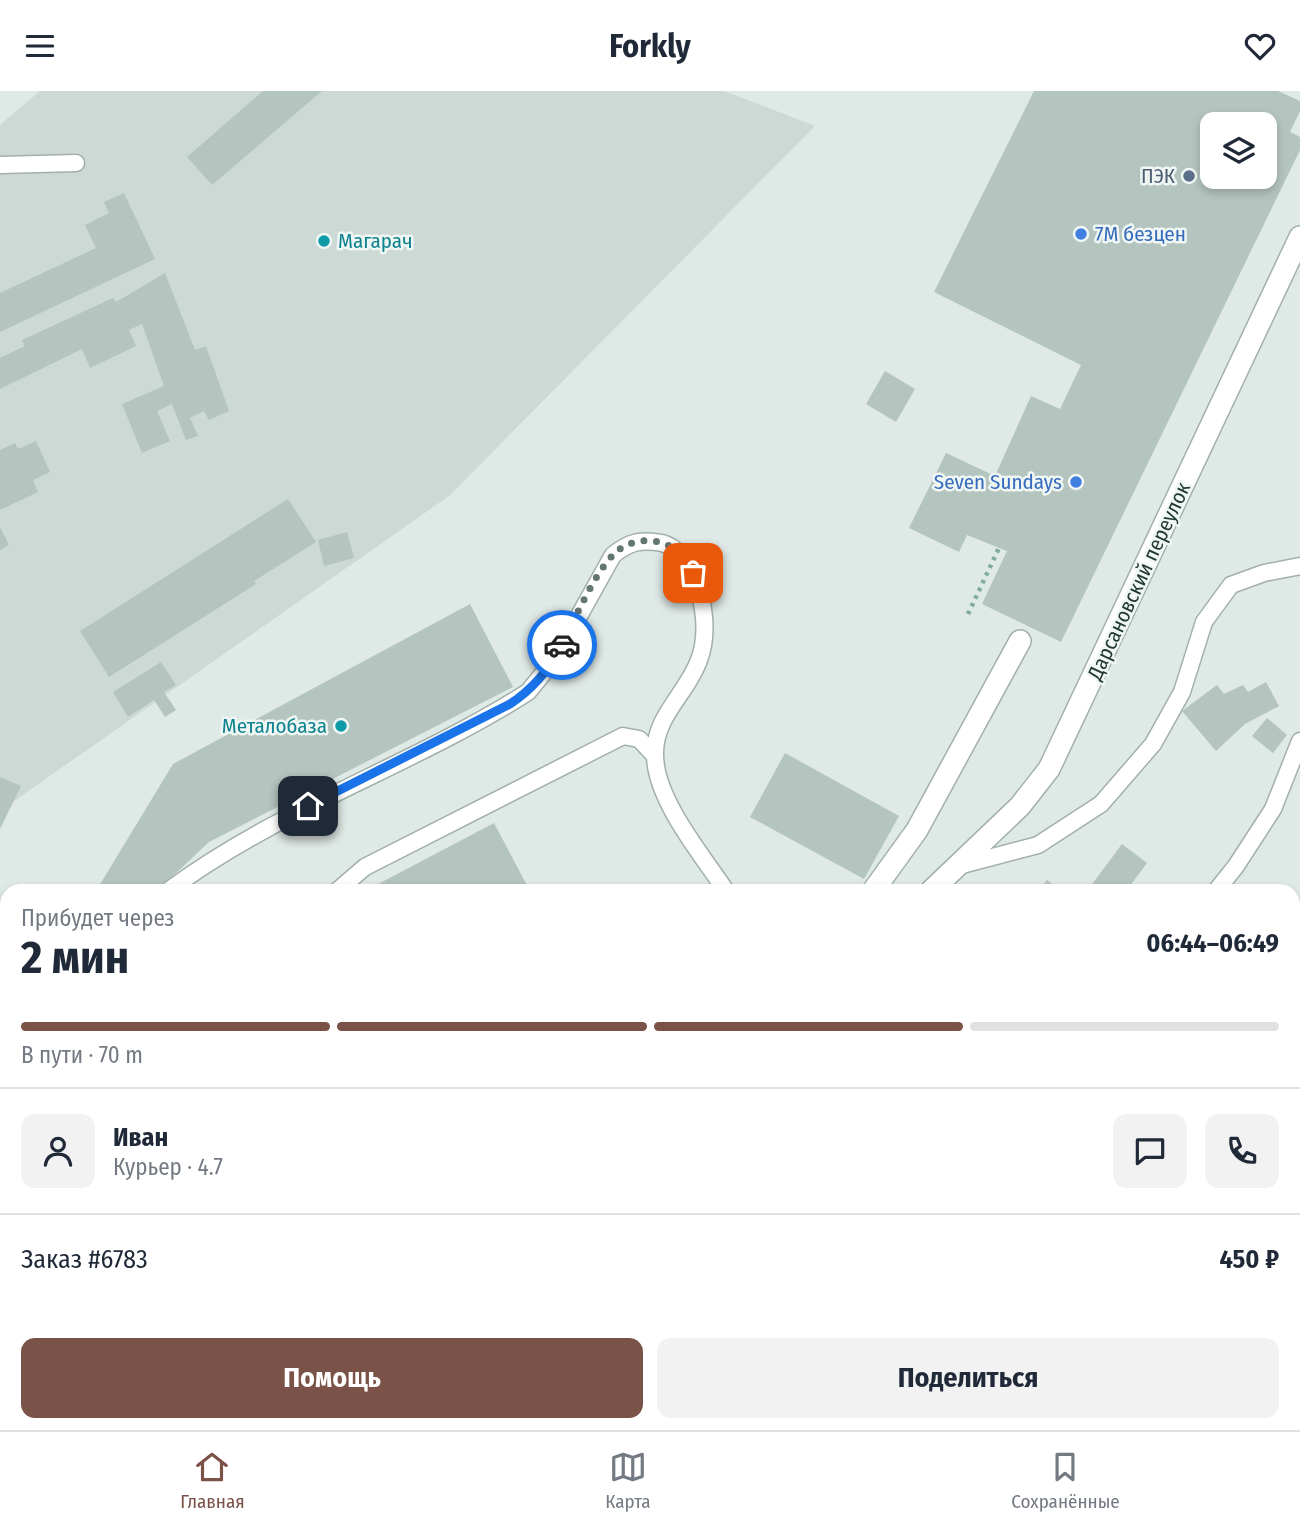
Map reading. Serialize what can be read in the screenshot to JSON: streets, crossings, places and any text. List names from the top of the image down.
{
  "streets": {
    "street": ["Дарсановский переулок"]
  },
  "places": [
    "ПЭК",
    "7М безцен",
    "Магарач",
    "Seven Sundays",
    "Металобаза"
  ],
  "page": {
    "header": "Forkly",
    "heading": ["2 мин", "Прибудет через", "06:44–06:49"],
    "panel": [
      "Иван",
      "Курьер · 4.7",
      "Заказ #6783",
      "450 ₽"
    ],
    "bar": "В пути · 70 m",
    "buttons": ["Помощь", "Поделиться"],
    "tabs": ["Главная", "Карта", "Сохранённые"]
  }
}
